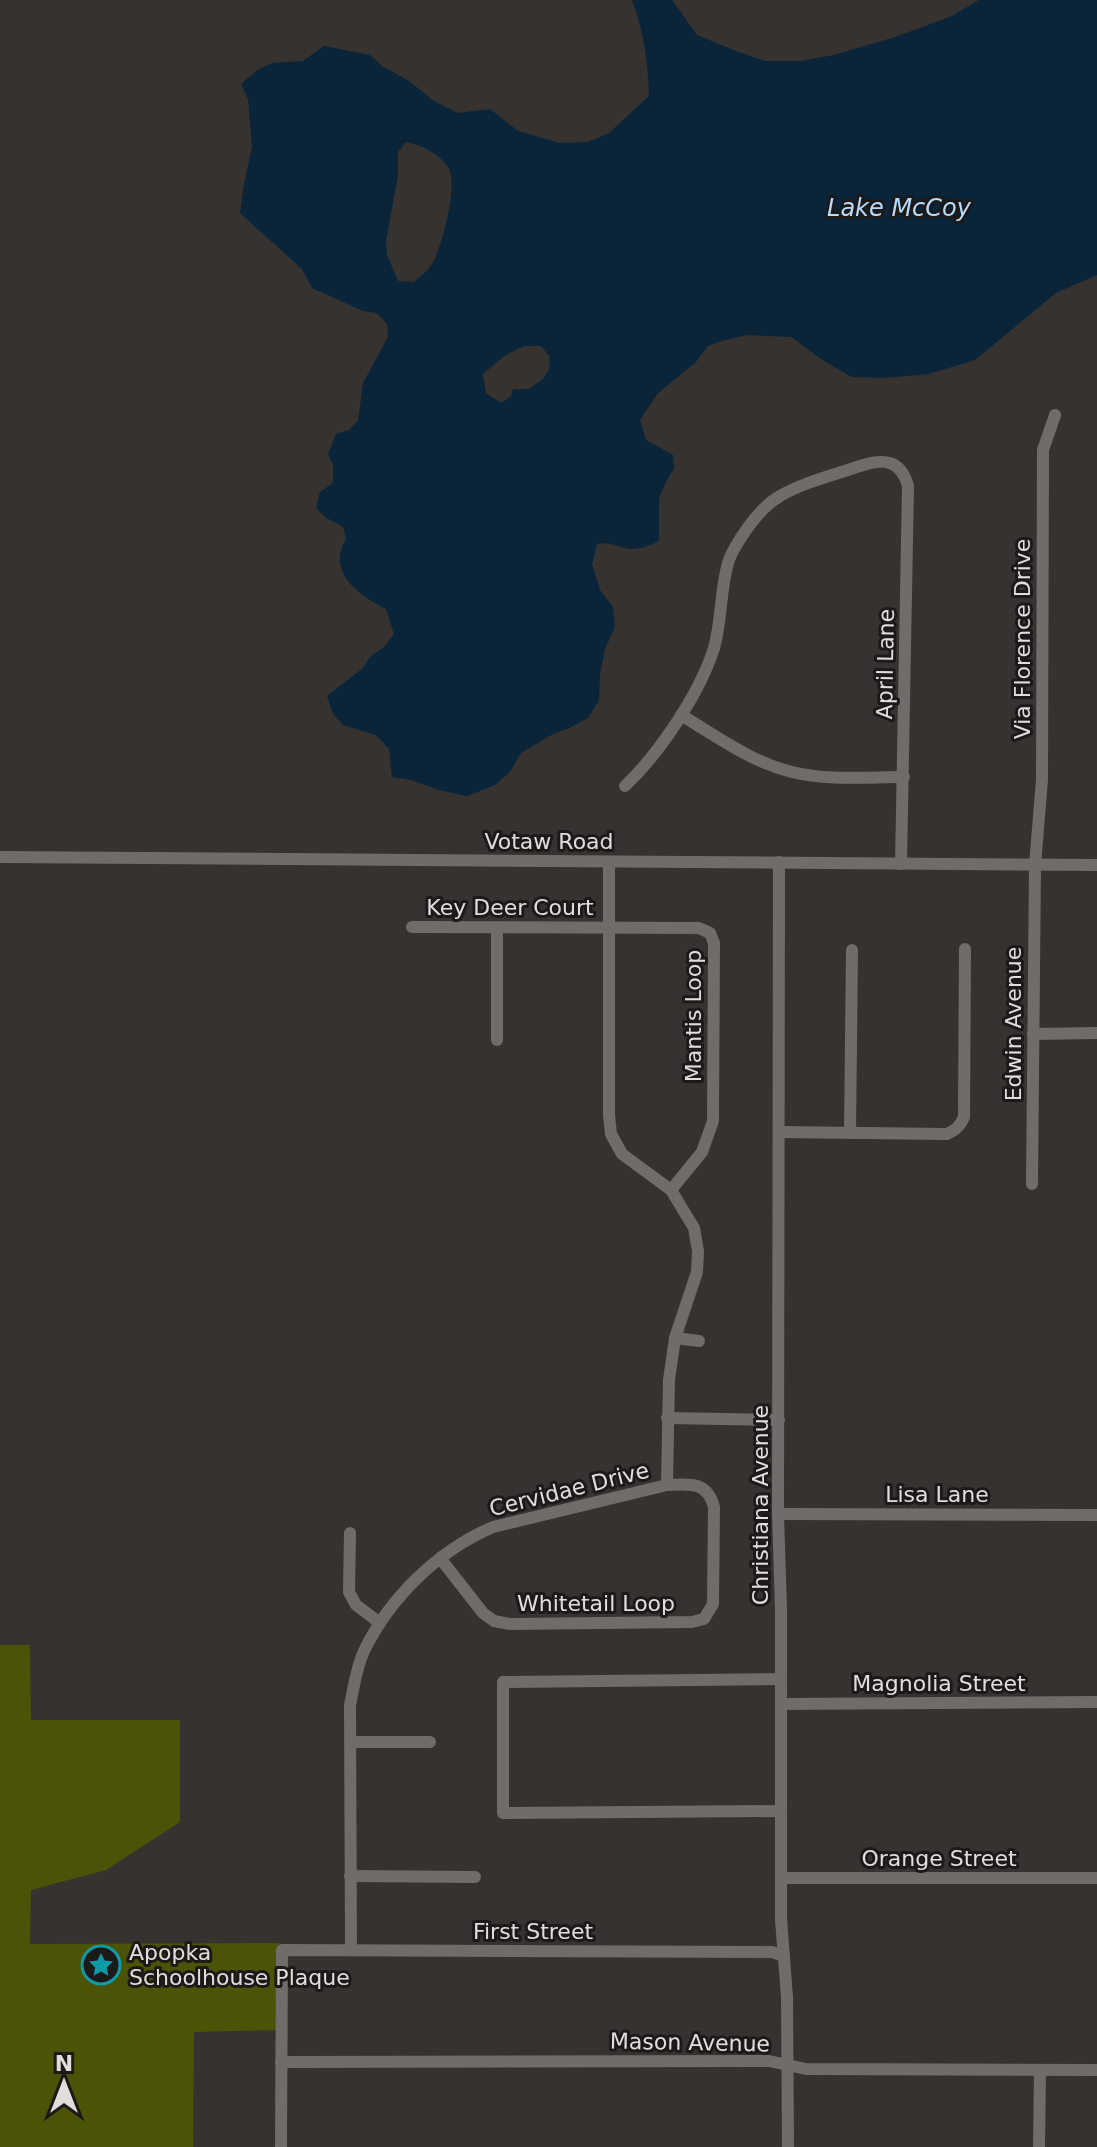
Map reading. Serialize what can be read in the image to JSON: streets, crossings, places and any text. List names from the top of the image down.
{
  "streets": {
    "street": [
      "Via Florence Drive",
      "April Lane",
      "Votaw Road",
      "Key Deer Court",
      "Mantis Loop",
      "Edwin Avenue",
      "Cervidae Drive",
      "Lisa Lane",
      "Christiana Avenue",
      "Whitetail Loop",
      "Magnolia Street",
      "Orange Street",
      "First Street",
      "Mason Avenue"
    ]
  },
  "crossings": [
    ["Via Florence Drive", "Votaw Road"],
    ["Via Florence Drive", "Edwin Avenue"],
    ["April Lane", "Votaw Road"],
    ["Votaw Road", "Edwin Avenue"],
    ["Votaw Road", "Cervidae Drive"],
    ["Votaw Road", "Christiana Avenue"],
    ["Key Deer Court", "Mantis Loop"],
    ["Key Deer Court", "Cervidae Drive"],
    ["Mantis Loop", "Cervidae Drive"],
    ["Cervidae Drive", "Whitetail Loop"],
    ["Cervidae Drive", "First Street"],
    ["Lisa Lane", "Christiana Avenue"],
    ["Christiana Avenue", "Magnolia Street"],
    ["Christiana Avenue", "Orange Street"],
    ["Christiana Avenue", "First Street"],
    ["Christiana Avenue", "Mason Avenue"],
    ["First Street", "Mason Avenue"]
  ],
  "water": ["Lake McCoy"],
  "places": {
    "place": ["Apopka Schoolhouse Plaque"]
  },
  "north": "top"
}
